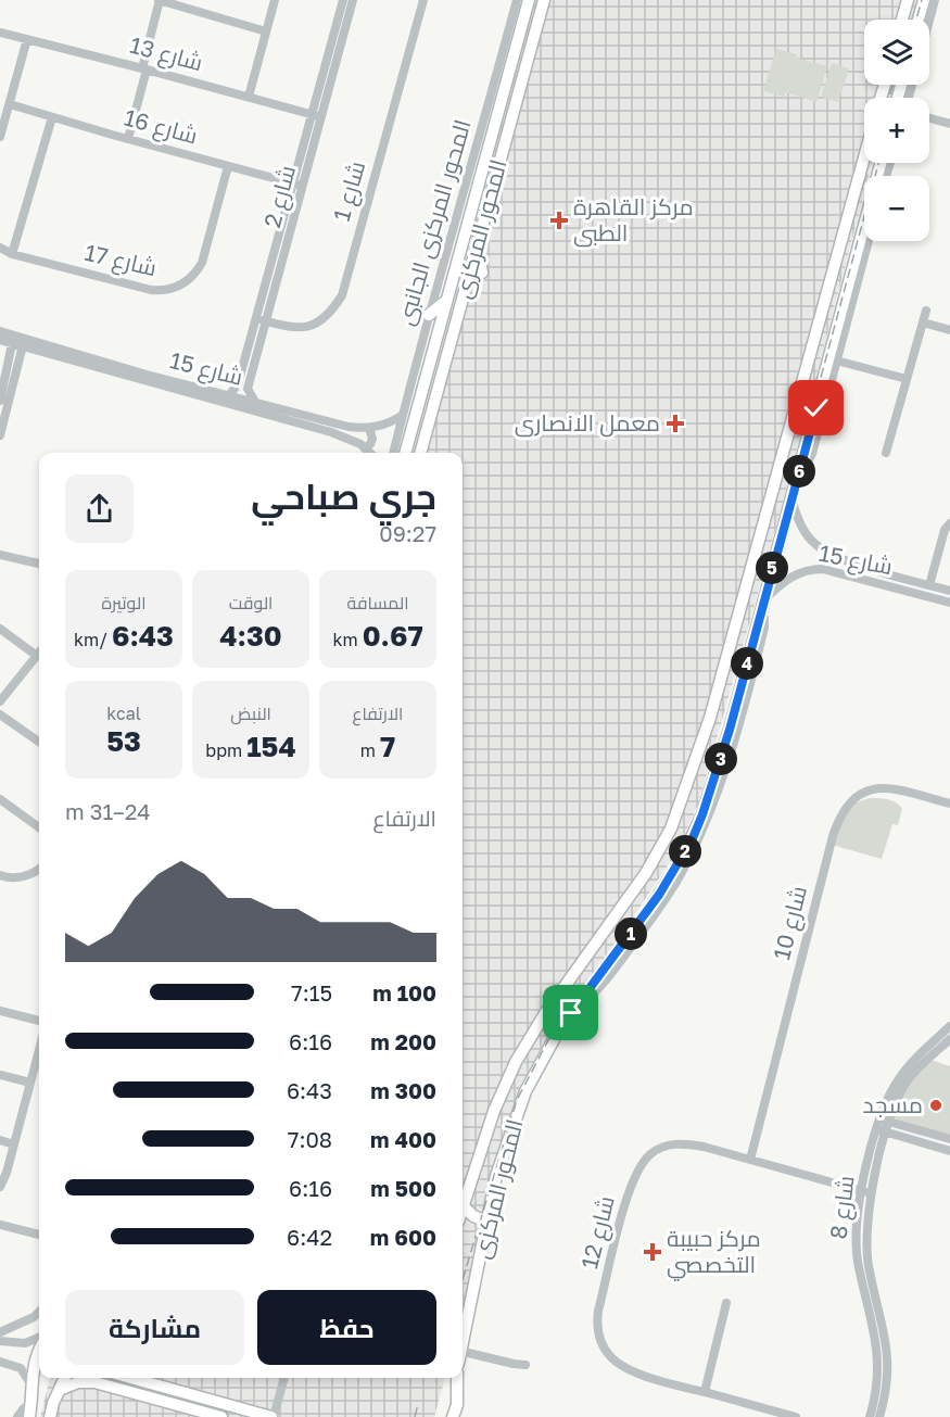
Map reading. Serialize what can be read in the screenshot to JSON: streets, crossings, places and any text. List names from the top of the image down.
{
  "streets": {
    "main road": ["المحور المركزى"],
    "street": [
      "شارع 13",
      "شارع 16",
      "شارع 1",
      "شارع 2",
      "المحور المركزى الجانبى",
      "شارع 17",
      "شارع 15",
      "شارع 10",
      "شارع 8",
      "شارع 12"
    ]
  },
  "crossings": [
    ["شارع 13", "شارع 2"],
    ["شارع 16", "شارع 2"],
    ["شارع 16", "شارع 17"],
    ["شارع 1", "شارع 2"],
    ["شارع 2", "شارع 15"],
    ["المحور المركزى الجانبى", "شارع 15"],
    ["المحور المركزى", "شارع 15"],
    ["شارع 10", "شارع 12"],
    ["شارع 8", "شارع 12"]
  ],
  "places": {
    "health": ["مركز القاهرة الطبى", "معمل الانصارى", "مركز حبيبة التخصصي"],
    "other": ["مسجد"]
  },
  "page": {
    "map_buttons": ["+", "−"],
    "heading": ["جري صباحي", "09:27"],
    "pins": [
      "6",
      "5",
      "4",
      "3",
      "2",
      "1"
    ],
    "stats": [
      ["المسافة", "0.67 km"],
      ["الوقت", "4:30"],
      ["الوتيرة", "6:43 /km"],
      ["الارتفاع", "7 m"],
      ["النبض", "154 bpm"],
      ["kcal", "53"]
    ],
    "chart": ["الارتفاع", "24–31 m"],
    "list": [
      {
        "name": "100 m",
        "note": "7:15"
      },
      {
        "name": "200 m",
        "note": "6:16"
      },
      {
        "name": "300 m",
        "note": "6:43"
      },
      {
        "name": "400 m",
        "note": "7:08"
      },
      {
        "name": "500 m",
        "note": "6:16"
      },
      {
        "name": "600 m",
        "note": "6:42"
      }
    ],
    "buttons": ["حفظ", "مشاركة"]
  }
}
